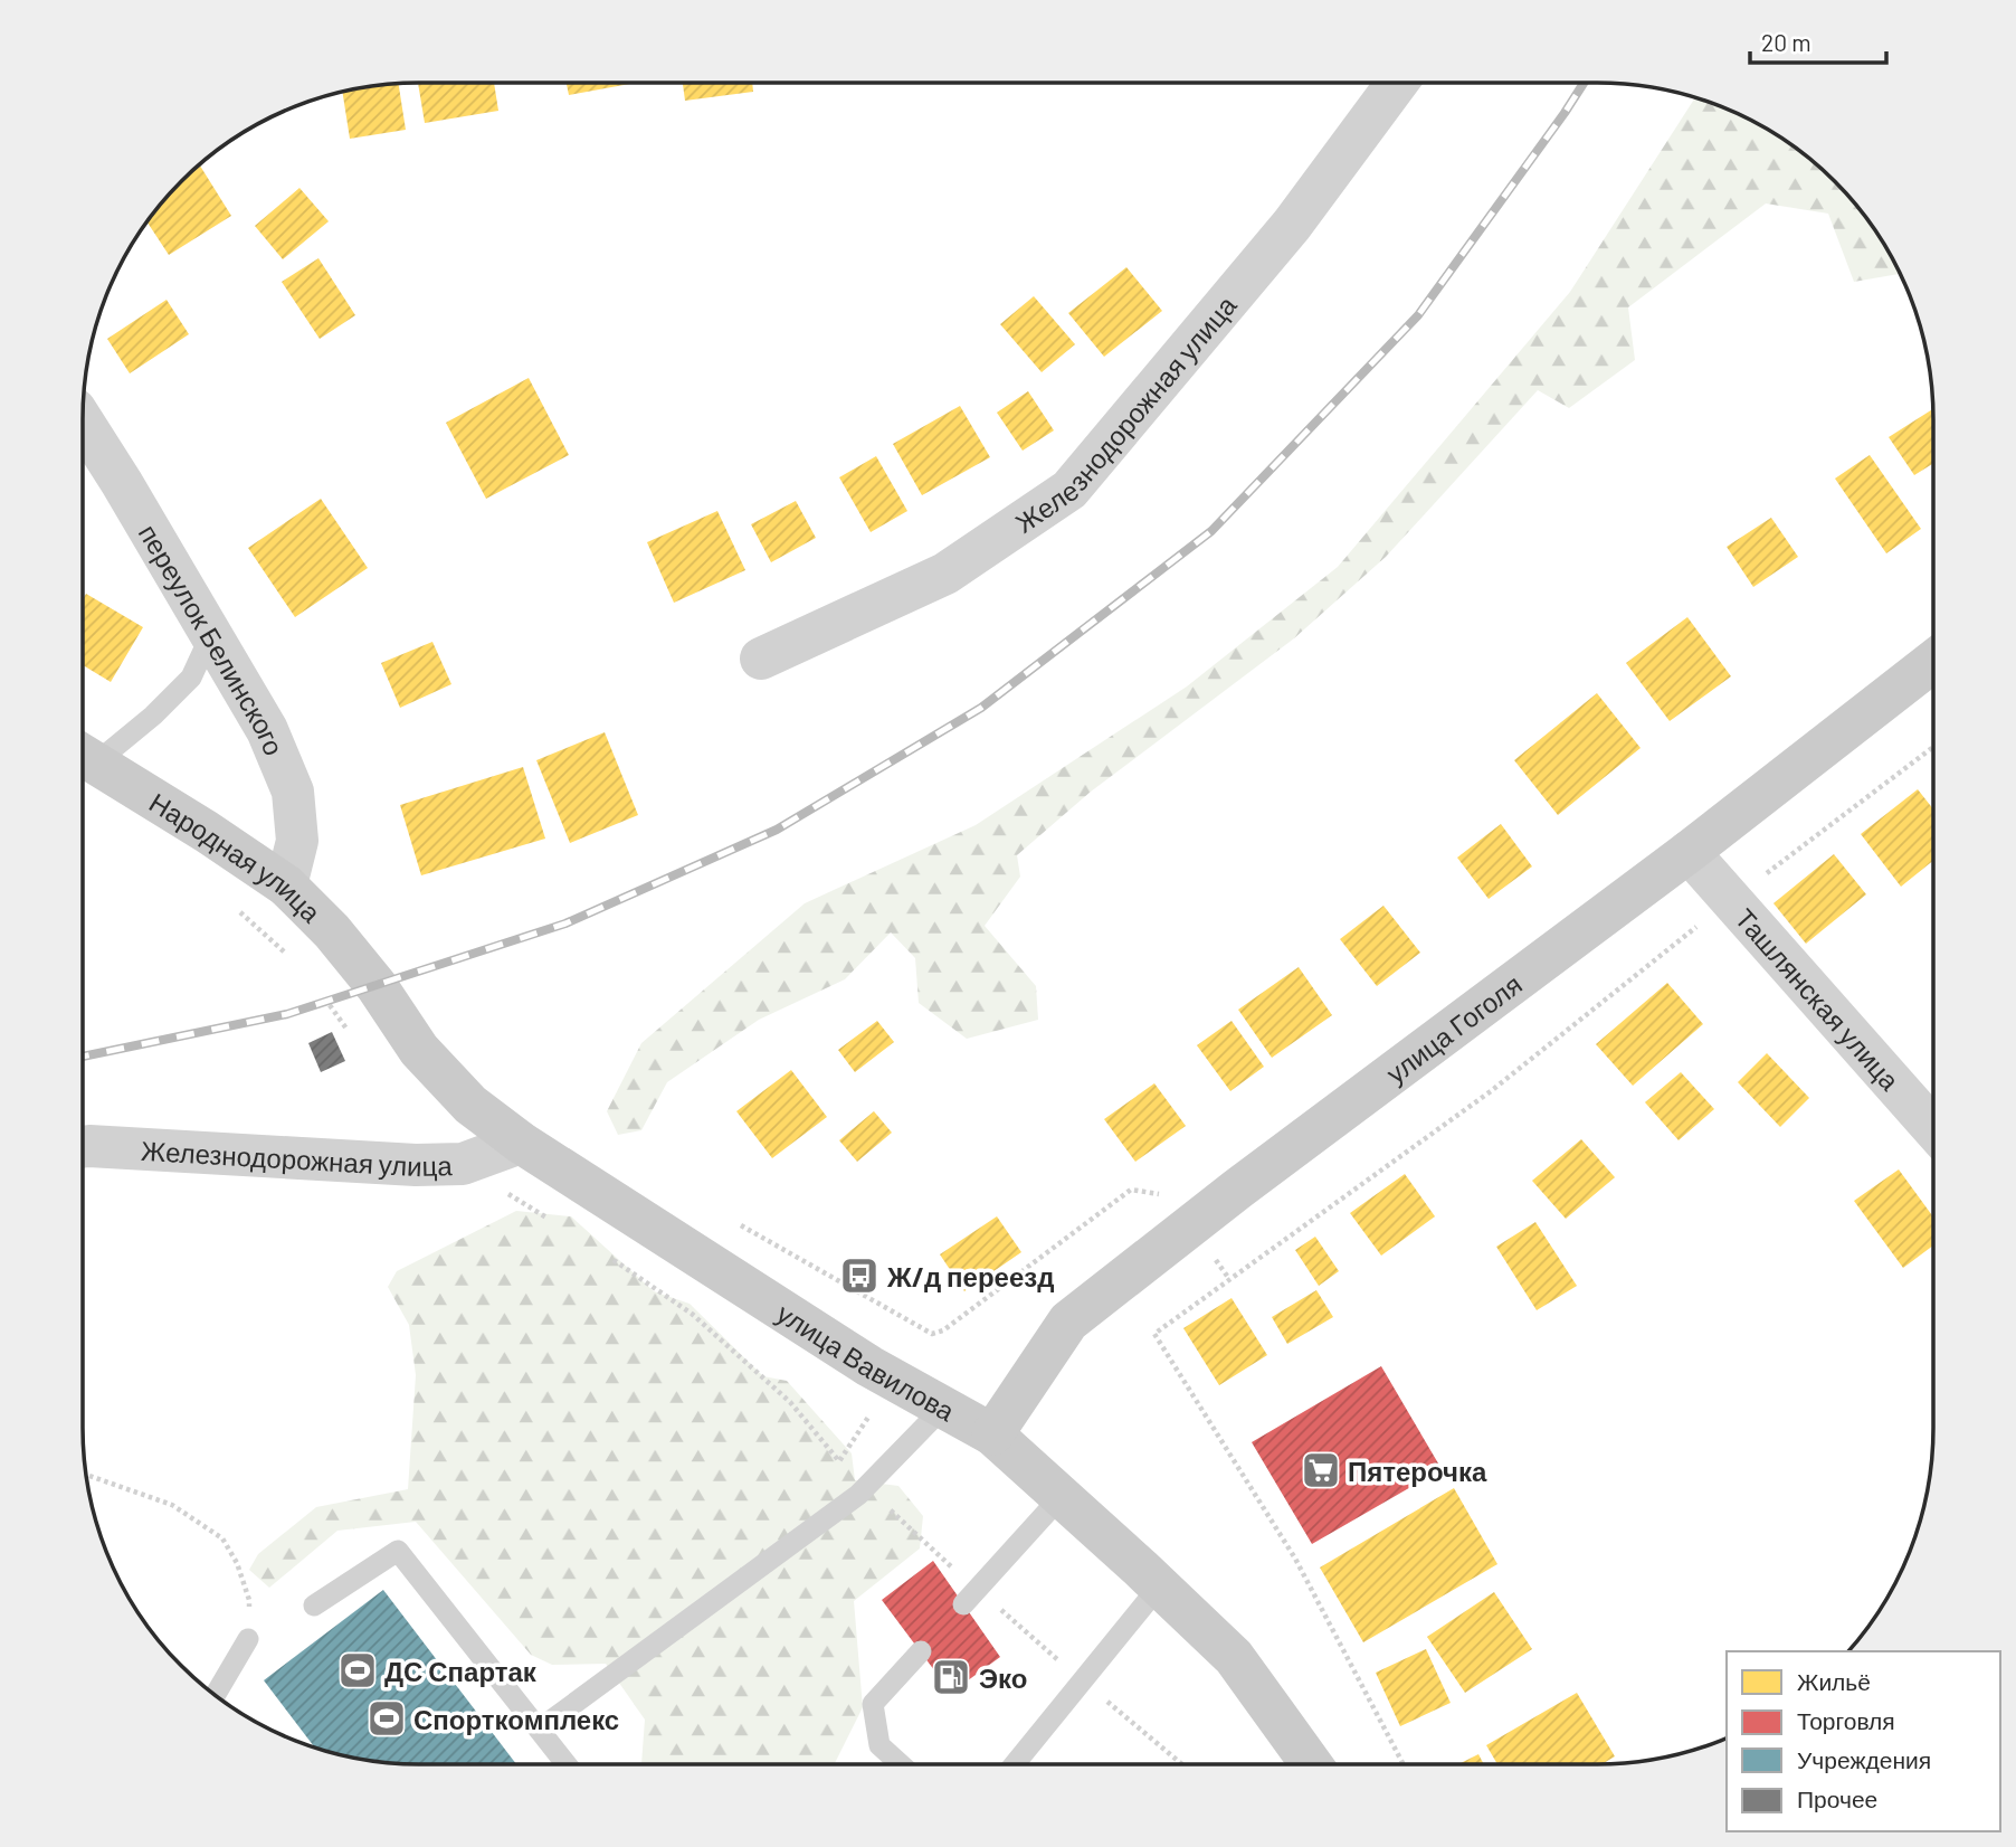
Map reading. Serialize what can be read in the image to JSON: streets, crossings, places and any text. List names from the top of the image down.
{
  "streets": {
    "main road": ["Народная улица", "улица Гоголя", "улица Вавилова"],
    "street": ["Железнодорожная улица", "переулок Белинского", "Ташлянская улица"]
  },
  "crossings": [
    ["Железнодорожная улица", "улица Вавилова"],
    ["переулок Белинского", "Народная улица"],
    ["Народная улица", "улица Вавилова"],
    ["Ташлянская улица", "улица Гоголя"],
    ["улица Гоголя", "улица Вавилова"]
  ],
  "places": {
    "bus stop": ["Ж/д переезд"],
    "supermarket": ["Пятерочка"],
    "sports": ["ДС Спартак", "Спорткомплекс"],
    "fuel station": ["Эко"]
  },
  "legend": [
    "Жильё",
    "Торговля",
    "Учреждения",
    "Прочее"
  ],
  "scale_bar": "20 m"
}
